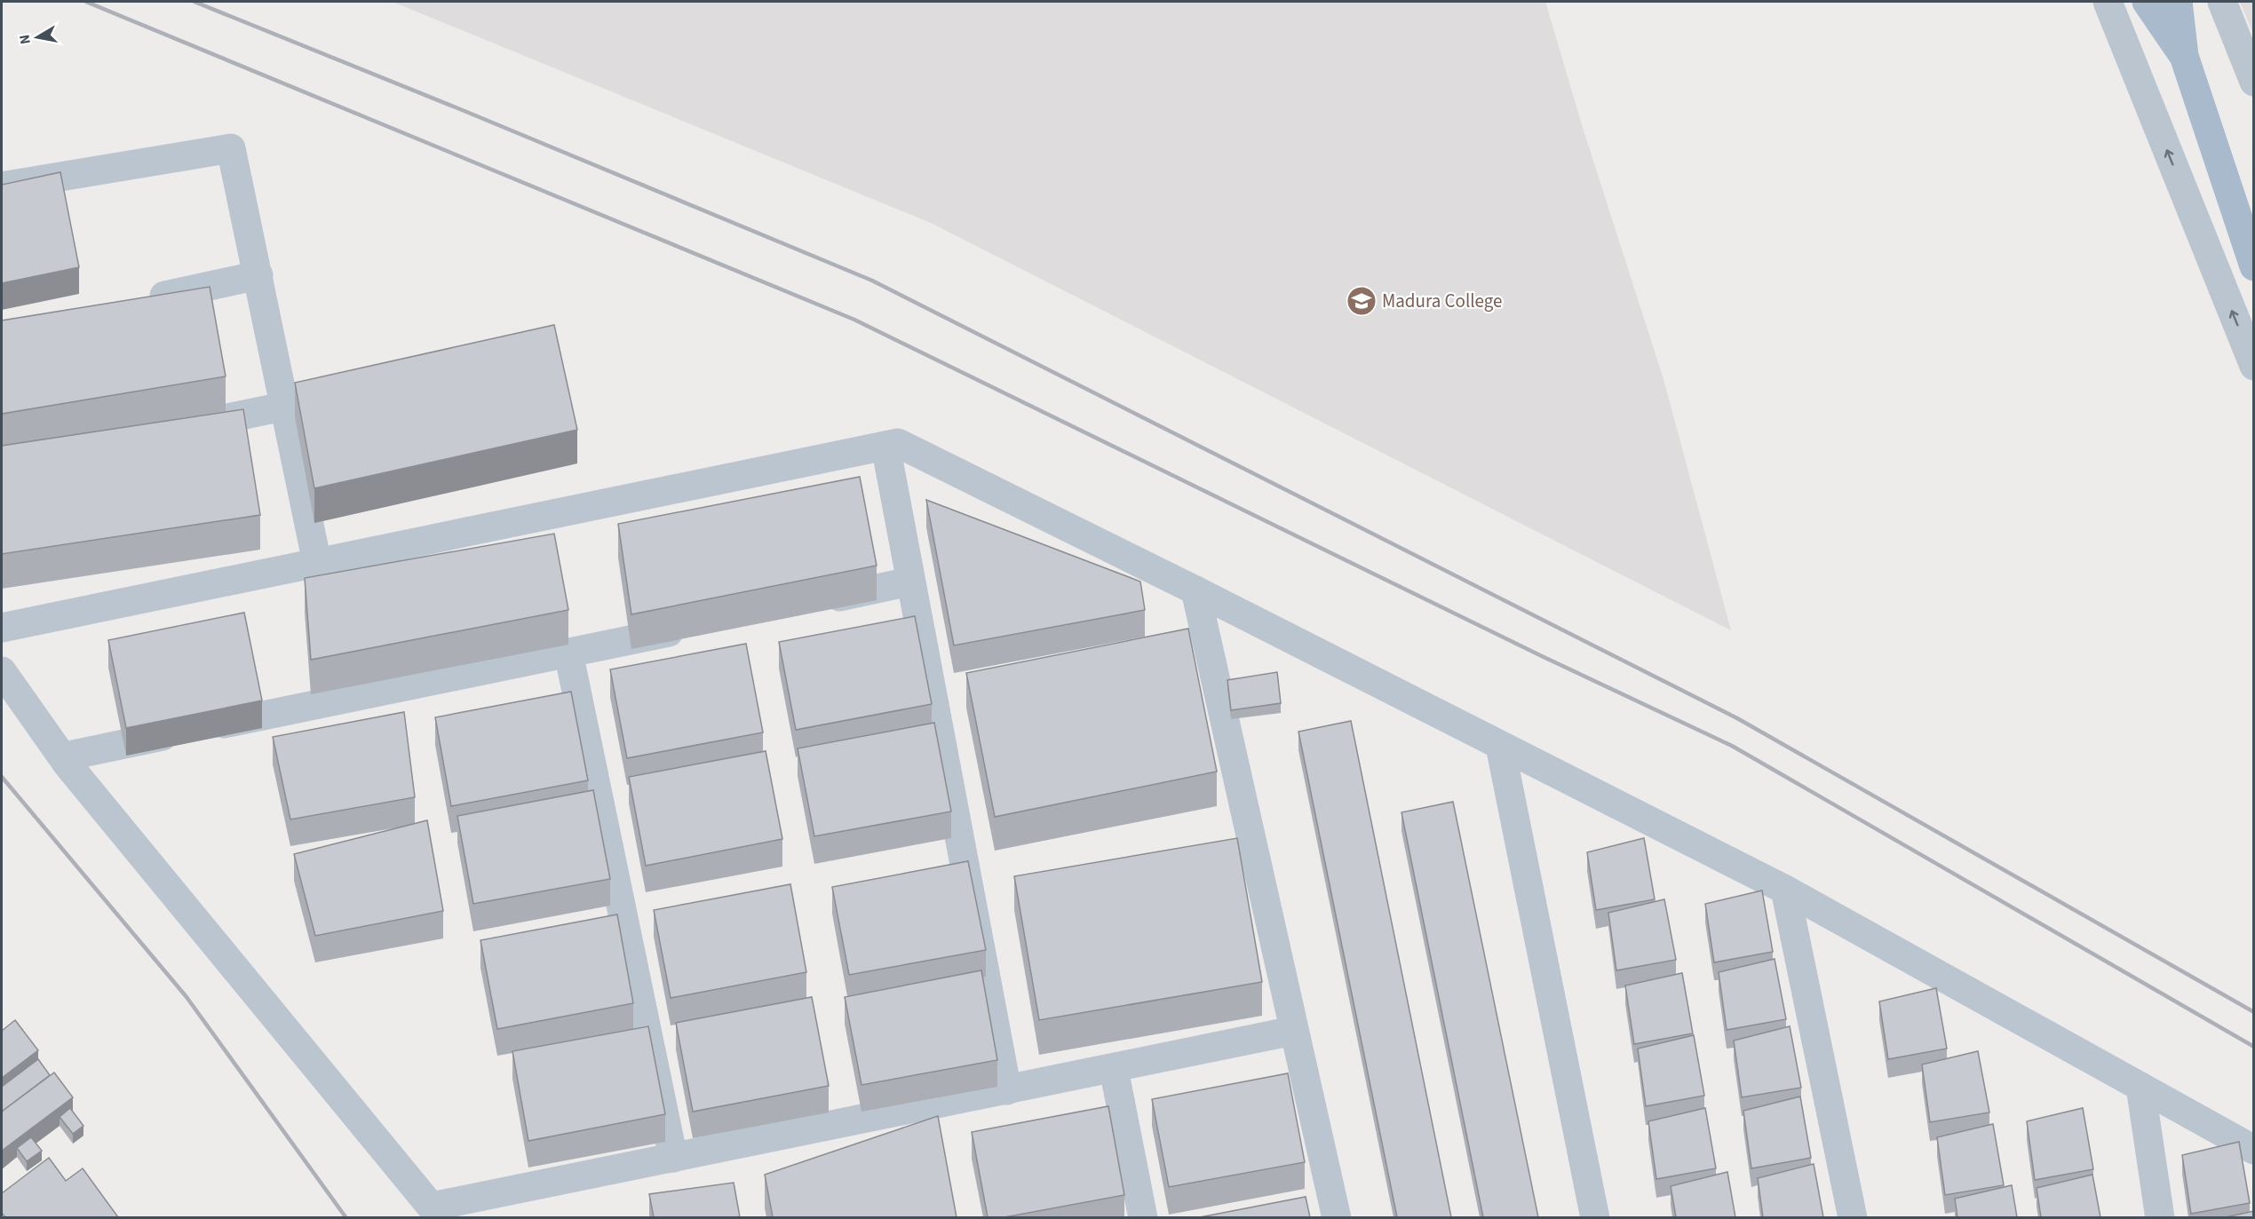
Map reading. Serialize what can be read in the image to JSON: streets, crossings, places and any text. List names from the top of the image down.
{
  "places": {
    "school or university": ["Madura College"]
  },
  "north": "left"
}
